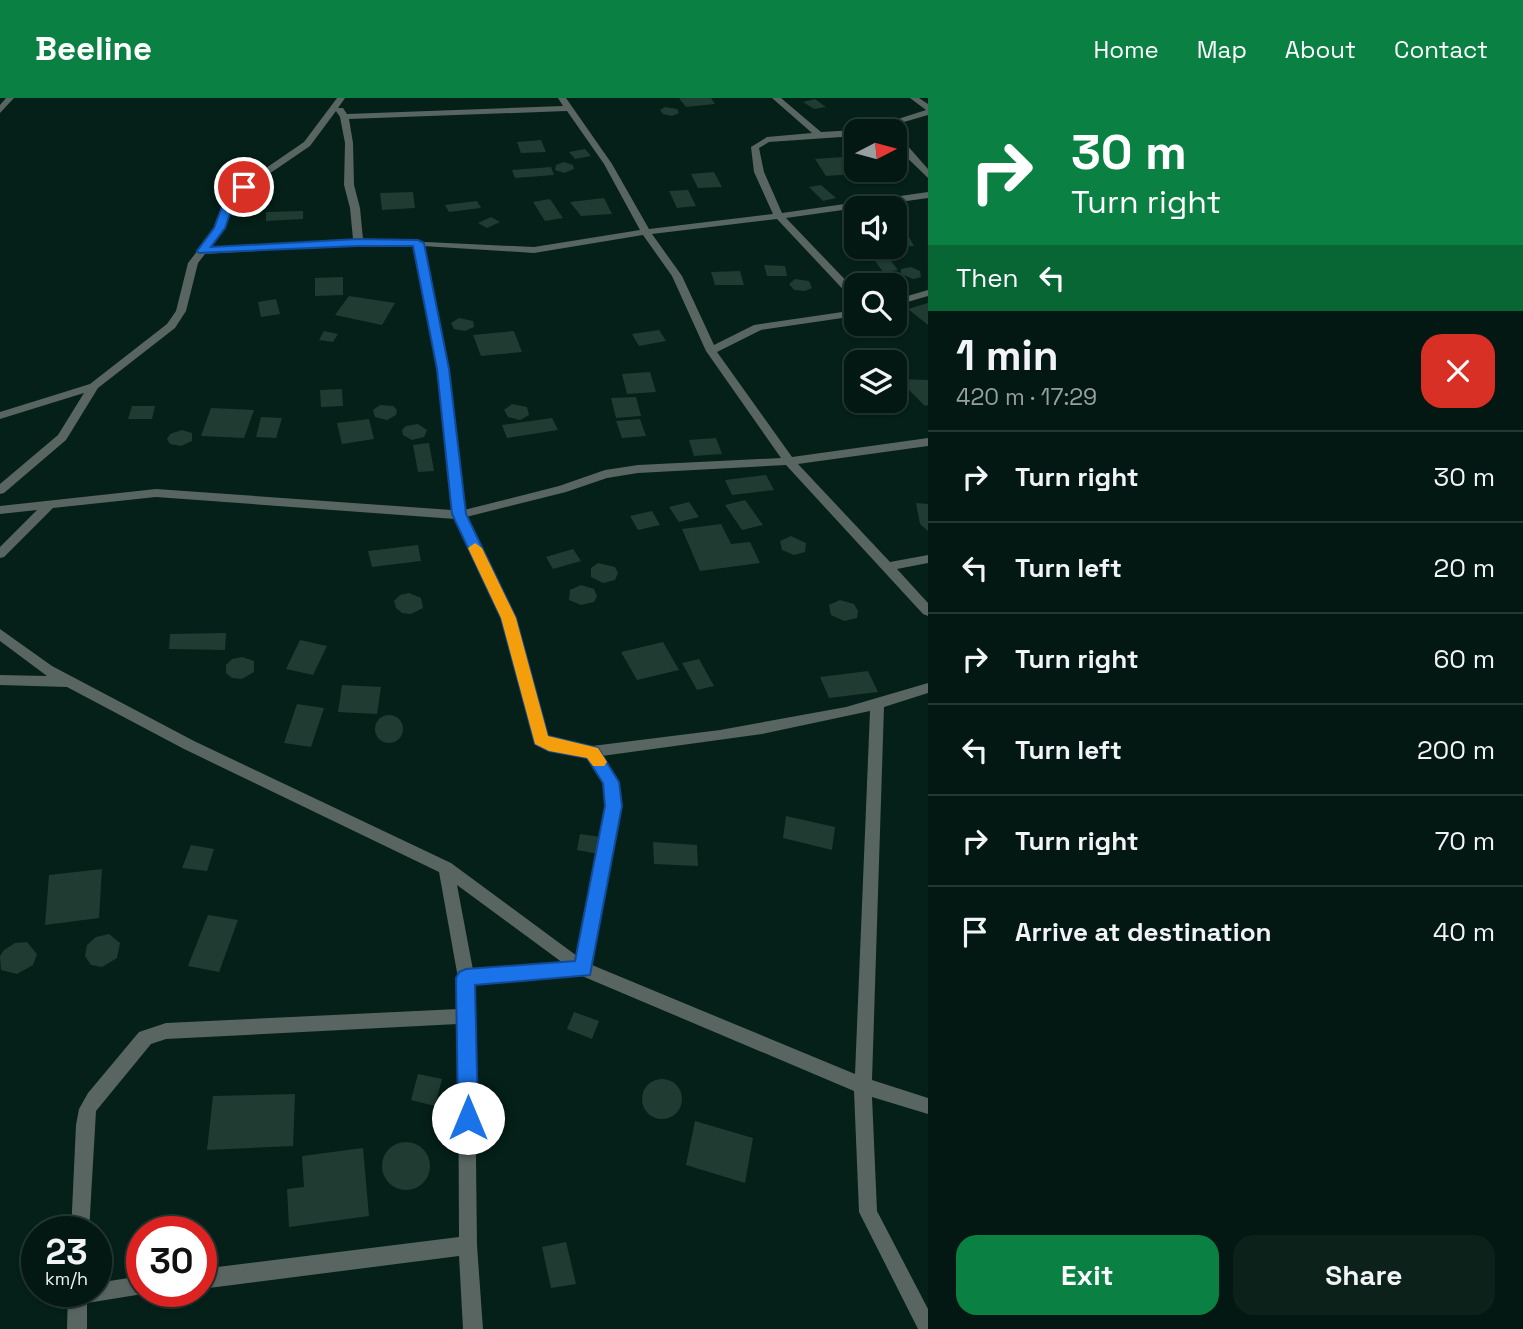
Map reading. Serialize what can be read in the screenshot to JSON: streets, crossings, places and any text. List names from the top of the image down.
{
  "north": "right",
  "page": {
    "header": "Beeline",
    "nav": [
      "Home",
      "Map",
      "About",
      "Contact"
    ],
    "turn": ["30 m", "Turn right"],
    "then": "Then",
    "heading": ["1 min", "420 m · 17:29"],
    "list": [
      {
        "name": "Turn right",
        "value": "30 m"
      },
      {
        "name": "Turn left",
        "value": "20 m"
      },
      {
        "name": "Turn right",
        "value": "60 m"
      },
      {
        "name": "Turn left",
        "value": "200 m"
      },
      {
        "name": "Turn right",
        "value": "70 m"
      },
      {
        "name": "Arrive at destination",
        "value": "40 m"
      }
    ],
    "speed": "23 km/h",
    "limit": "30",
    "buttons": ["Exit", "Share"]
  }
}
